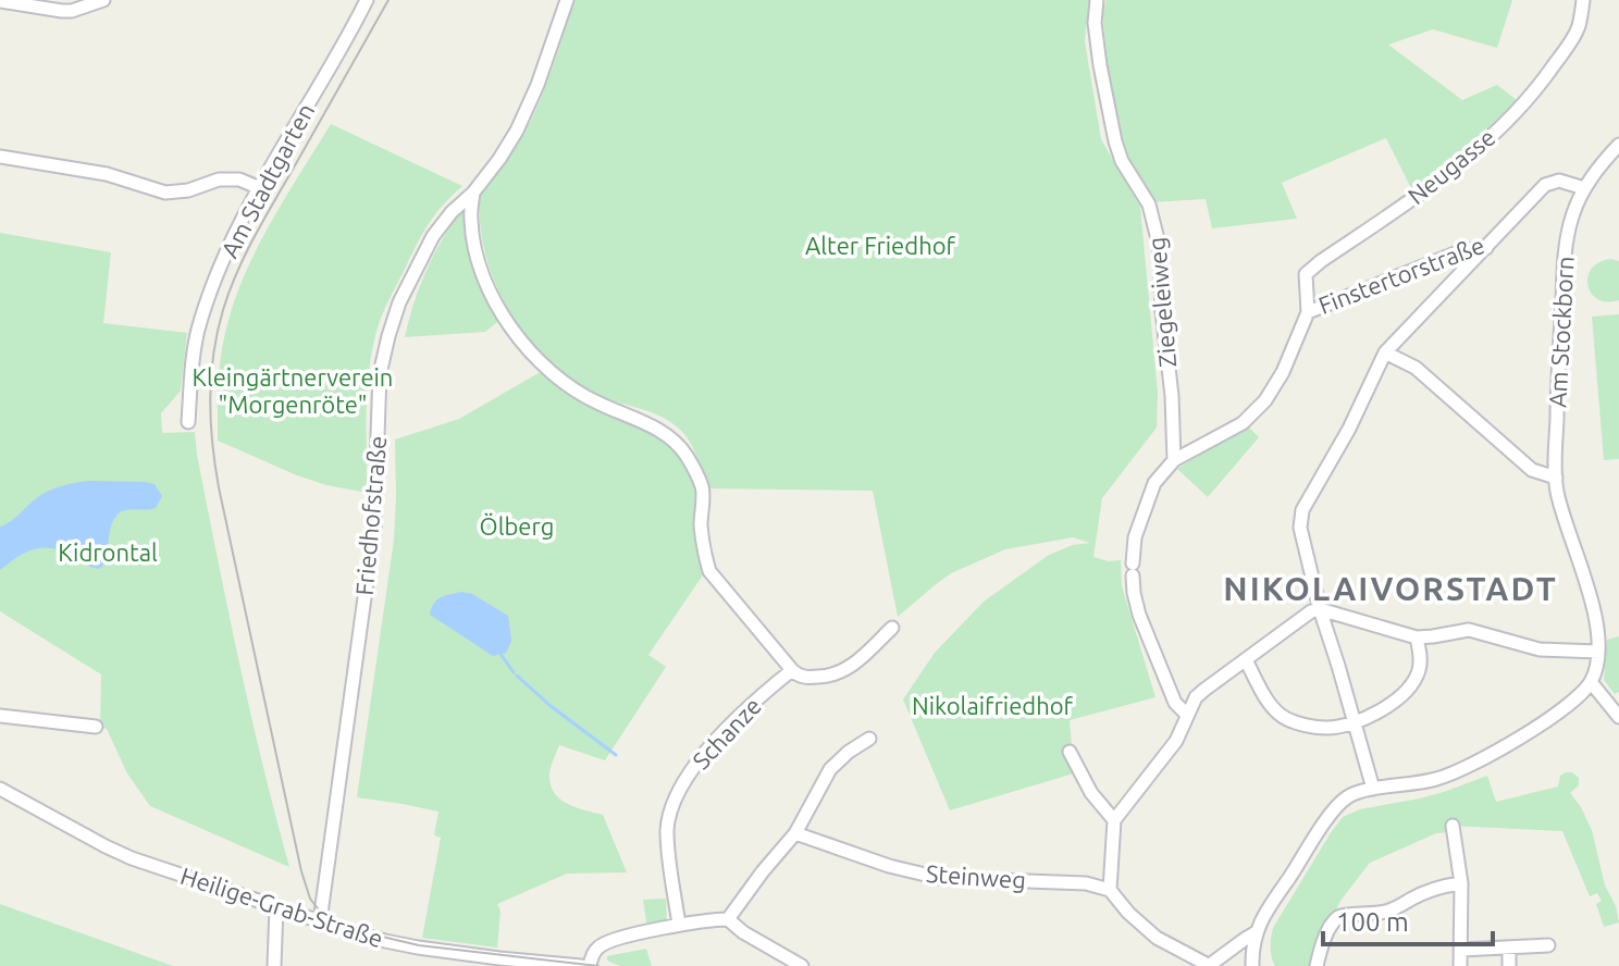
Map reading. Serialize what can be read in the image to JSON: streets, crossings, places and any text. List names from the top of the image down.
{
  "streets": {
    "street": [
      "Neugasse",
      "Am Stadtgarten",
      "Finstertorstraße",
      "Ziegeleiweg",
      "Am Stockborn",
      "Friedhofstraße",
      "Schanze",
      "Steinweg",
      "Heilige-Grab-Straße"
    ]
  },
  "crossings": [
    ["Neugasse", "Finstertorstraße"],
    ["Finstertorstraße", "Ziegeleiweg"],
    ["Finstertorstraße", "Am Stockborn"],
    ["Friedhofstraße", "Heilige-Grab-Straße"]
  ],
  "districts": ["NIKOLAIVORSTADT"],
  "parks": [
    "Alter Friedhof",
    "Kleingärtnerverein \"Morgenröte\"",
    "Ölberg",
    "Kidrontal",
    "Nikolaifriedhof"
  ],
  "scale_bar": "100 m"
}
